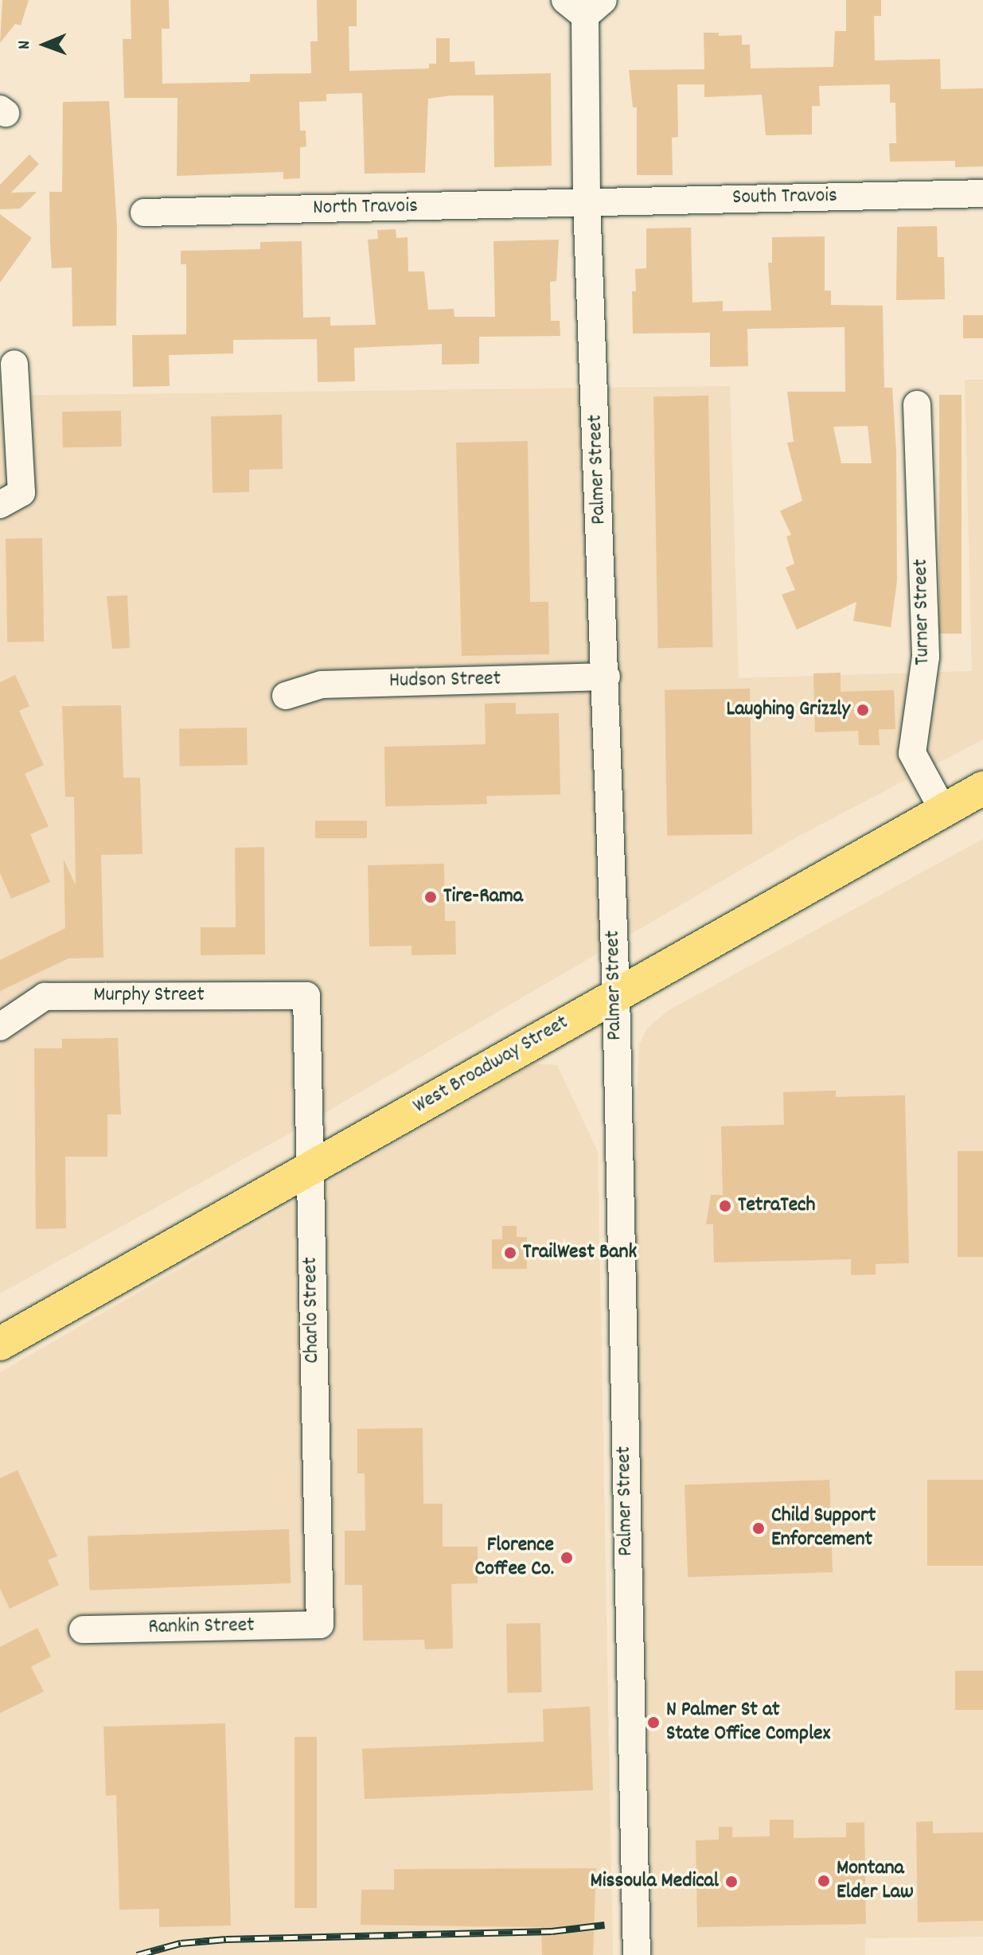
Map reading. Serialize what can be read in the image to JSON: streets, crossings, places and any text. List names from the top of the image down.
{
  "streets": {
    "main road": ["West Broadway Street"],
    "street": [
      "South Travois",
      "North Travois",
      "Palmer Street",
      "Turner Street",
      "Hudson Street",
      "Murphy Street",
      "Charlo Street",
      "Rankin Street"
    ]
  },
  "crossings": [
    ["South Travois", "North Travois"],
    ["South Travois", "Palmer Street"],
    ["North Travois", "Palmer Street"],
    ["Palmer Street", "Hudson Street"],
    ["Palmer Street", "West Broadway Street"],
    ["Turner Street", "West Broadway Street"],
    ["Murphy Street", "Charlo Street"],
    ["West Broadway Street", "Charlo Street"],
    ["Charlo Street", "Rankin Street"]
  ],
  "places": [
    "Laughing Grizzly",
    "Tire-Rama",
    "TetraTech",
    "TrailWest Bank",
    "Child Support Enforcement",
    "Florence Coffee Co.",
    "N Palmer St at State Office Complex",
    "Montana Elder Law",
    "Missoula Medical"
  ],
  "north": "left"
}
